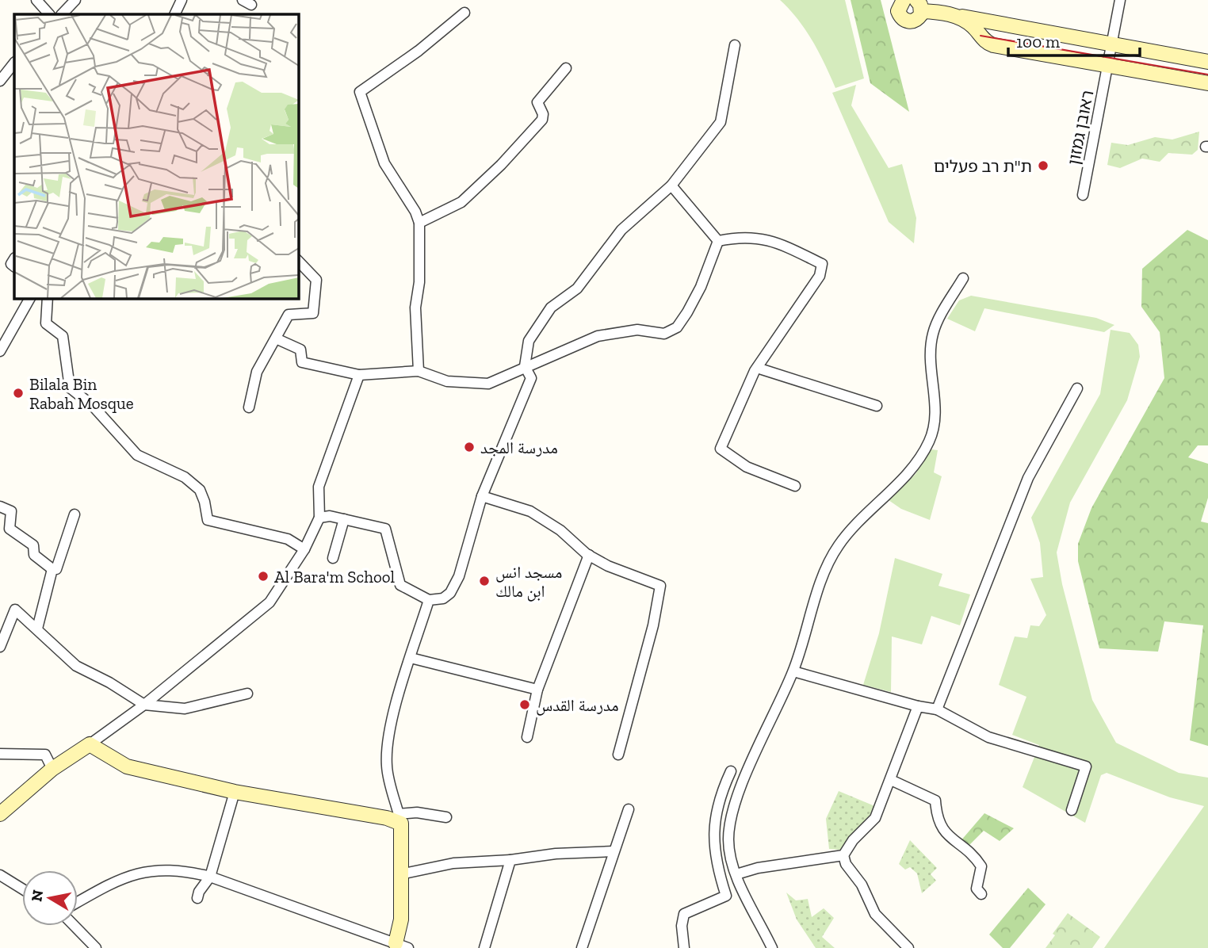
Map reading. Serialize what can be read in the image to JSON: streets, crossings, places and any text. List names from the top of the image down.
{
  "streets": {
    "street": ["ראובן גמזון"]
  },
  "places": [
    "ת\"ת רב פעלים",
    "Bilala Bin Rabah Mosque",
    "مدرسة المجد",
    "Al Bara'm School",
    "مسجد انس ابن مالك",
    "مدرسة القدس"
  ],
  "scale_bar": "100 m",
  "north": "left"
}
